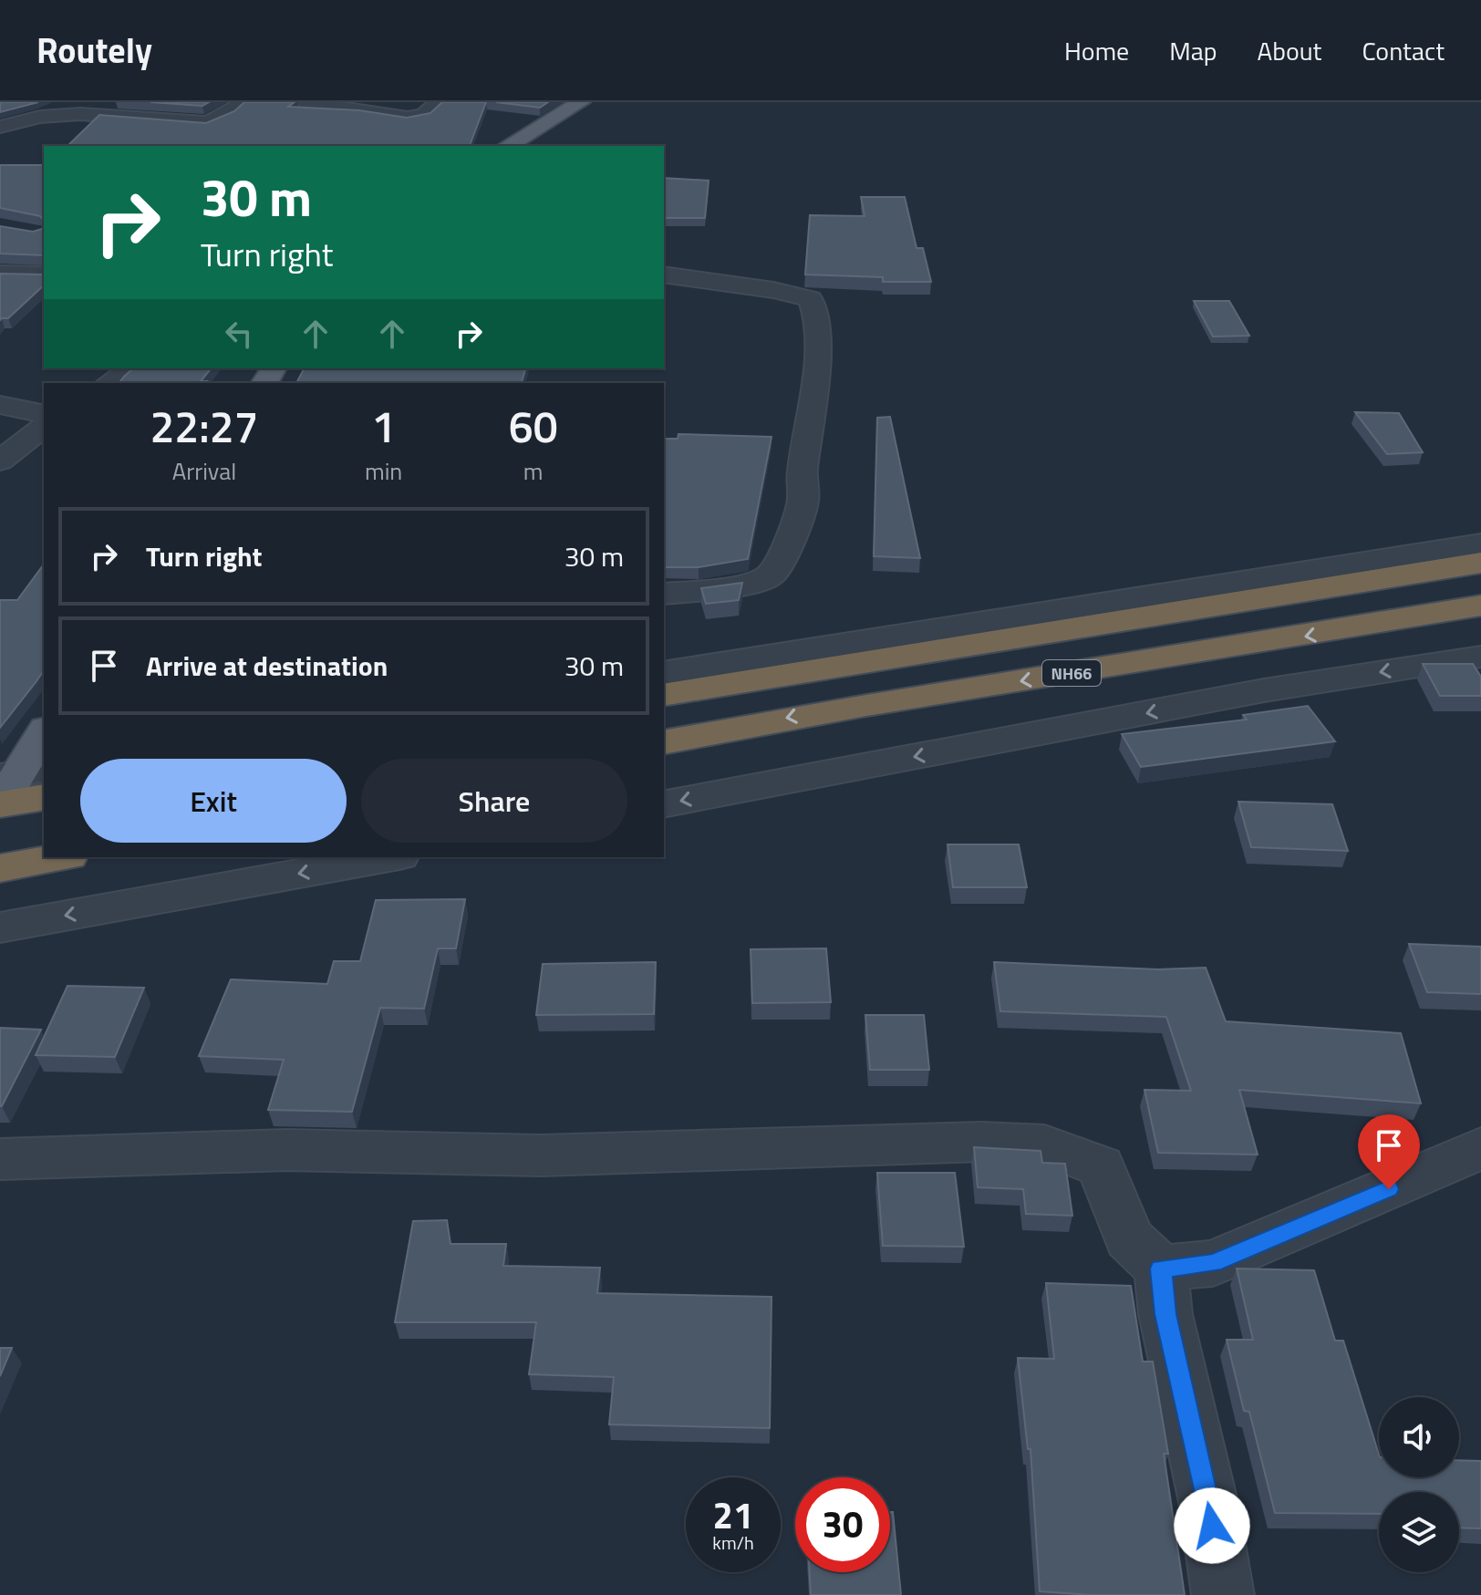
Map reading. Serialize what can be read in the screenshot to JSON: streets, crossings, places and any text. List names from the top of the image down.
{
  "streets": {
    "highway": ["NH66"]
  },
  "page": {
    "header": "Routely",
    "nav": [
      "Home",
      "Map",
      "About",
      "Contact"
    ],
    "turn": ["30 m", "Turn right"],
    "eta": [
      "22:27",
      "Arrival",
      "1",
      "min",
      "60",
      "m"
    ],
    "list": [
      {
        "name": "Turn right",
        "value": "30 m"
      },
      {
        "name": "Arrive at destination",
        "value": "30 m"
      }
    ],
    "buttons": ["Exit", "Share"],
    "speed": "21 km/h",
    "limit": "30"
  }
}
